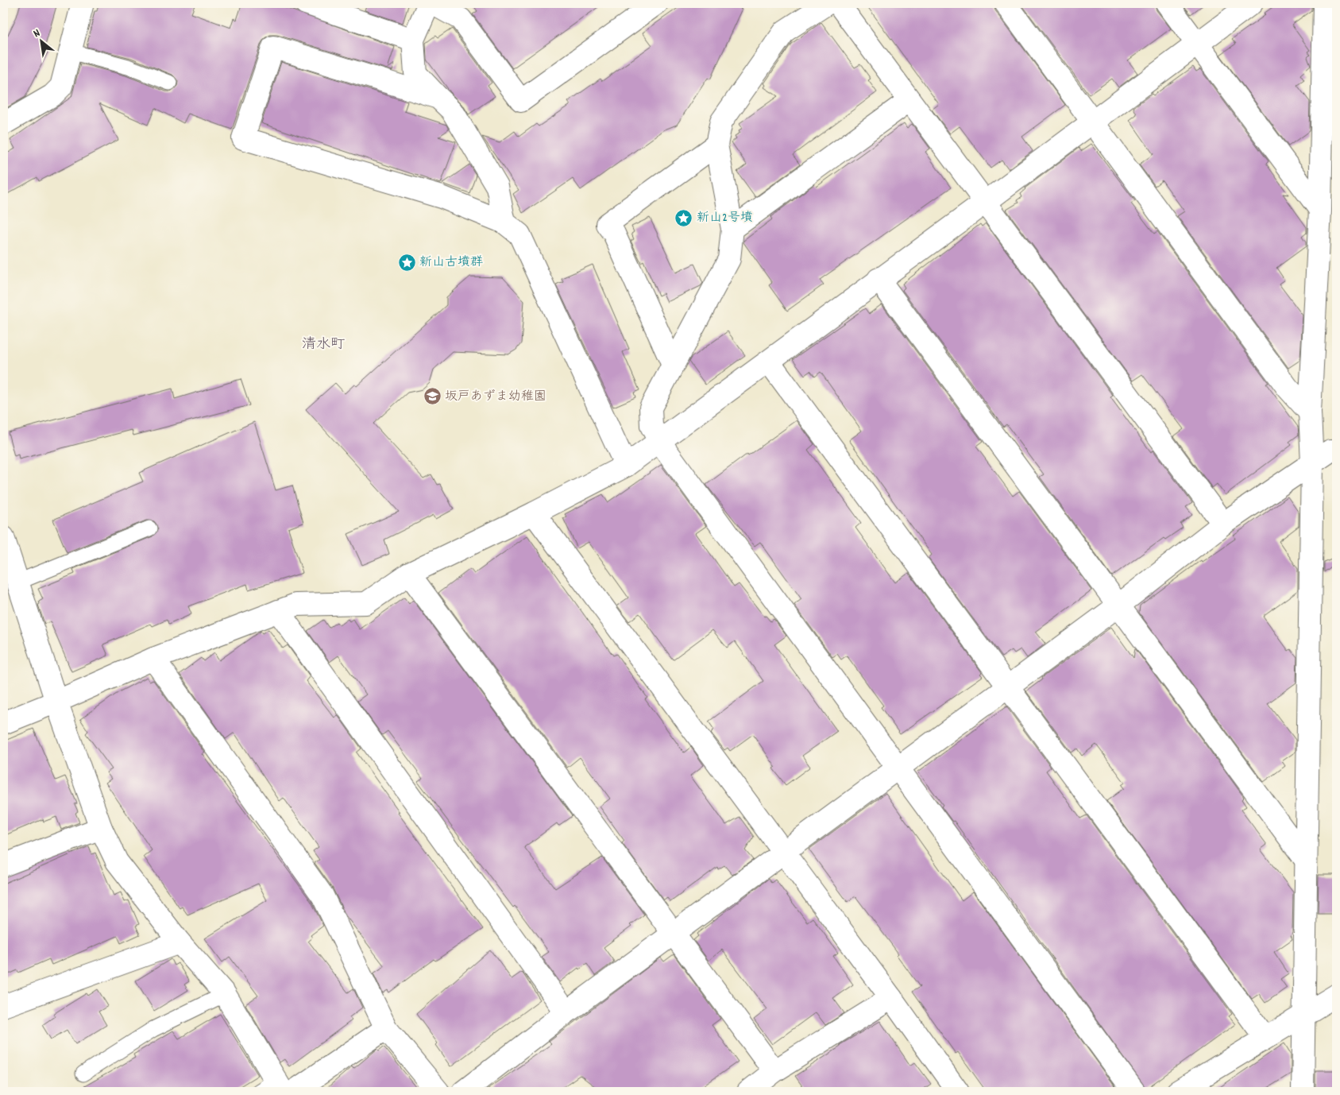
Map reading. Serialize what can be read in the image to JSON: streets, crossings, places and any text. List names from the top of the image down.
{
  "districts": ["清水町"],
  "places": {
    "place": ["新山2号墳", "新山古墳群"],
    "school or university": ["坂戸あずま幼稚園"]
  },
  "north": "top left"
}
